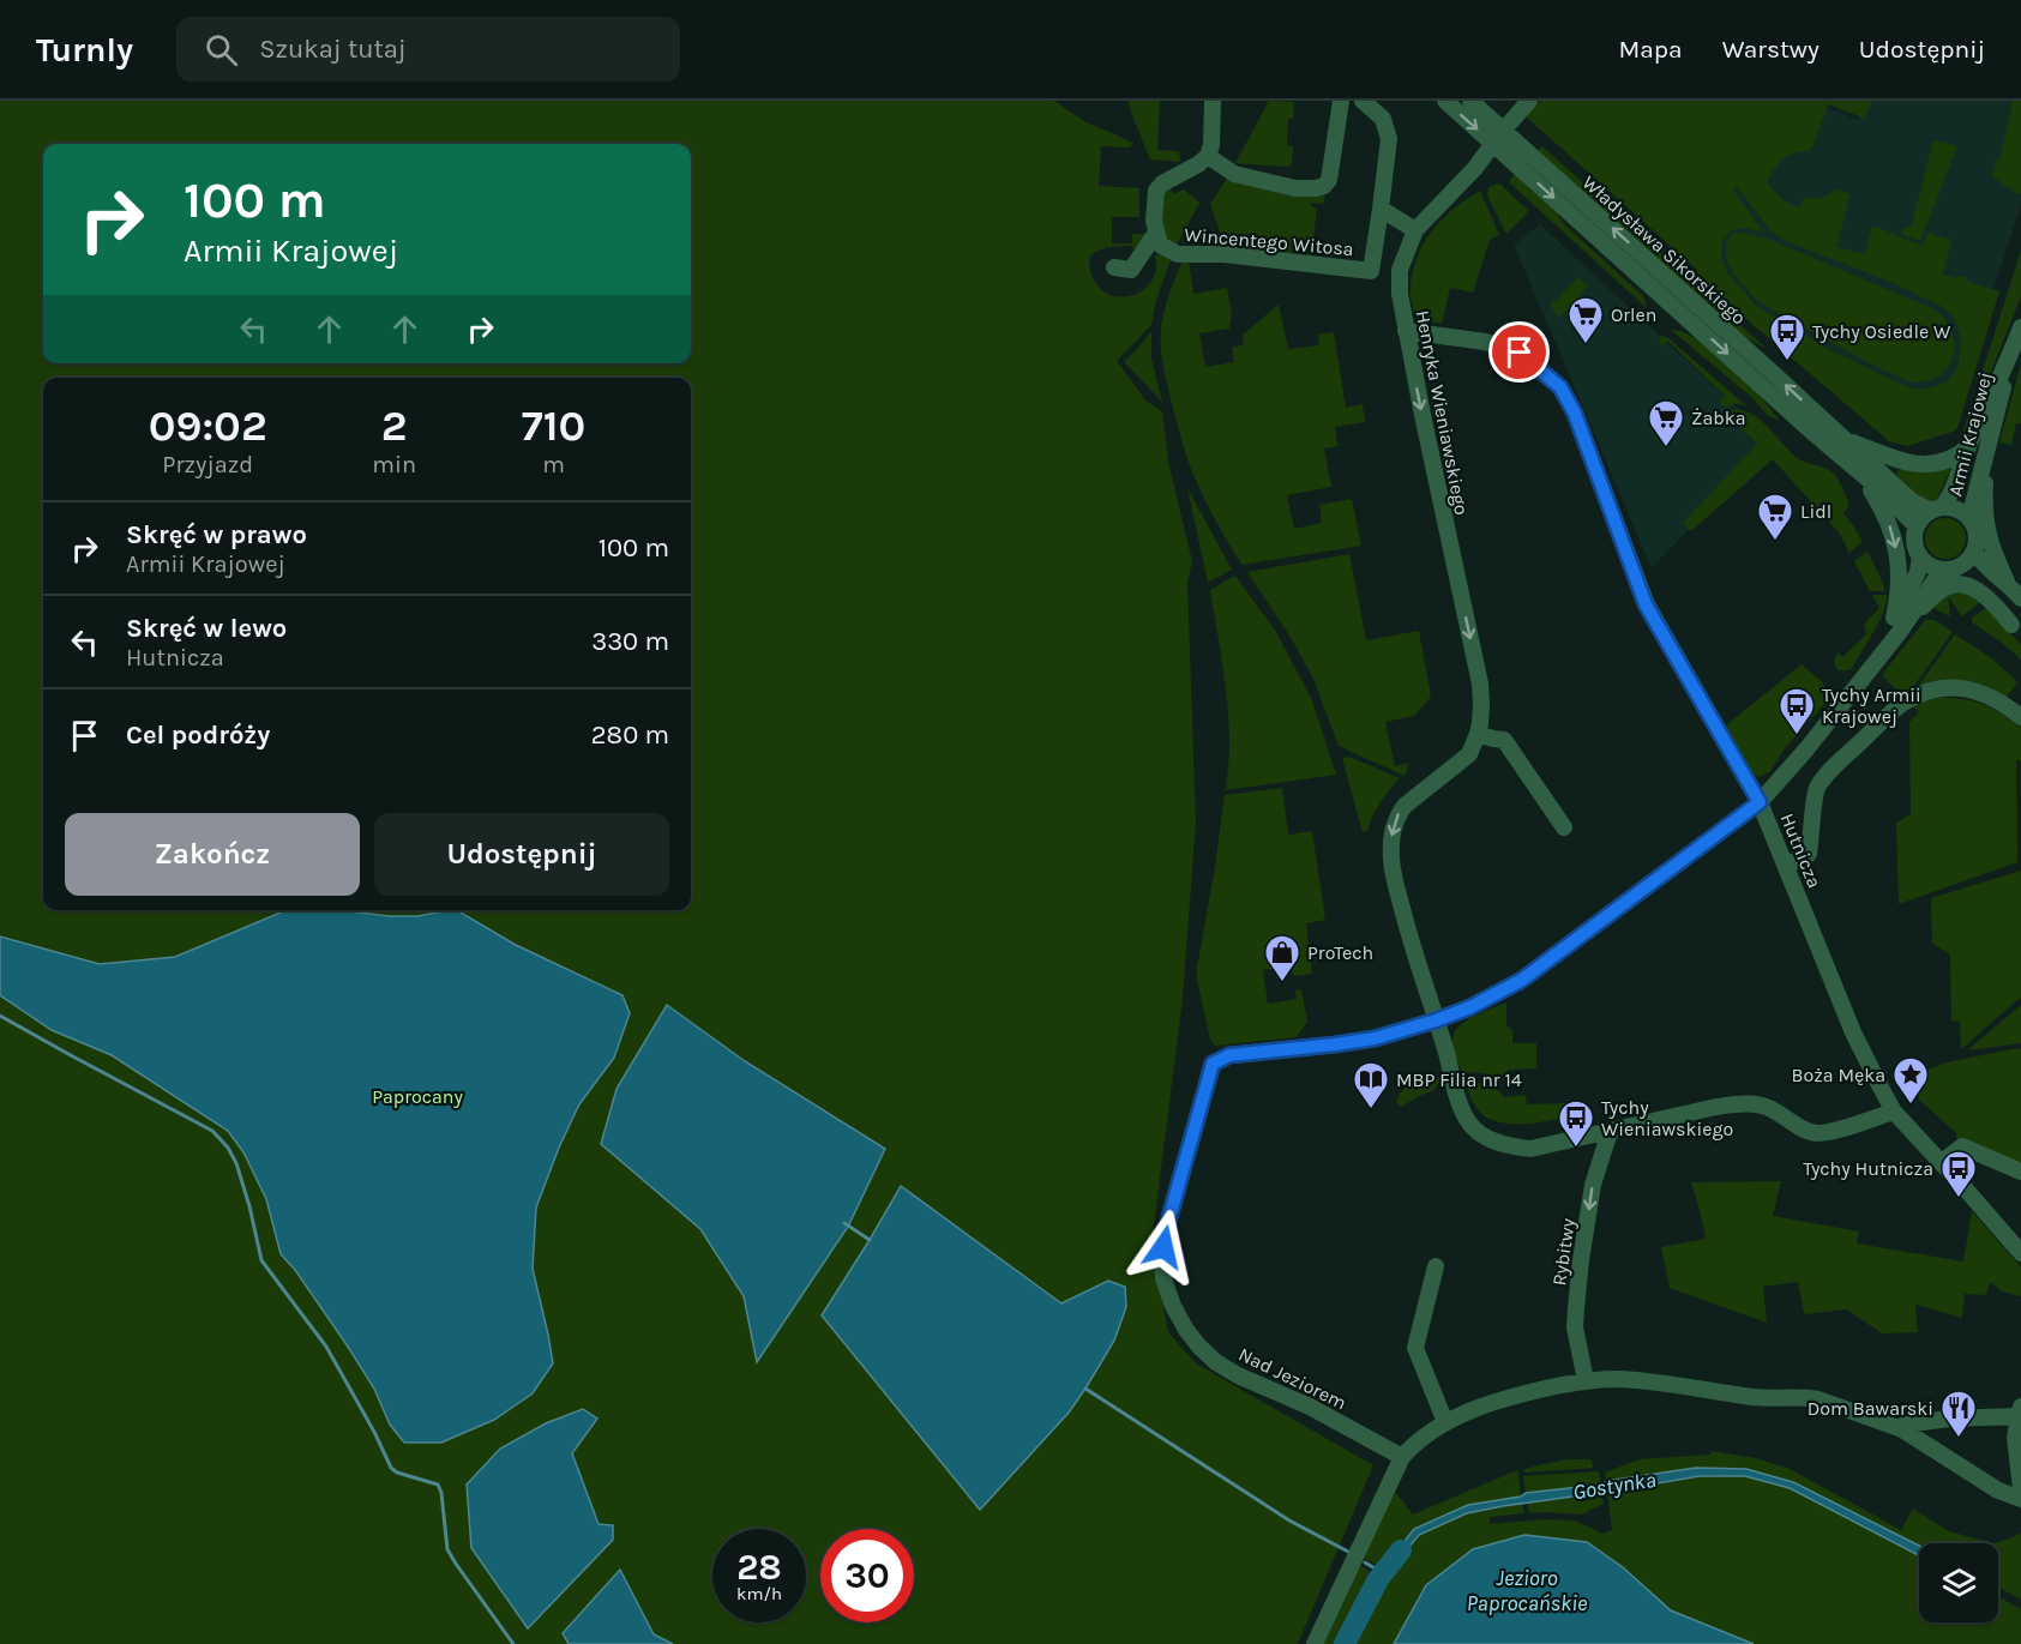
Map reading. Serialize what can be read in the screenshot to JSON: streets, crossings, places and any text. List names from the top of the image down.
{
  "streets": {
    "street": [
      "Wincentego Witosa",
      "Władysława Sikorskiego",
      "Henryka Wieniawskiego",
      "Armii Krajowej",
      "Hutnicza",
      "Rybitwy",
      "Nad Jeziorem"
    ]
  },
  "crossings": [
    ["Władysława Sikorskiego", "Henryka Wieniawskiego"],
    ["Władysława Sikorskiego", "Armii Krajowej"],
    ["Henryka Wieniawskiego", "Hutnicza"],
    ["Henryka Wieniawskiego", "Rybitwy"],
    ["Henryka Wieniawskiego", "Nad Jeziorem"]
  ],
  "one_way": ["Henryka Wieniawskiego", "Rybitwy"],
  "water": ["Gostynka", "Jezioro Paprocańskie"],
  "parks": ["Paprocany"],
  "places": {
    "supermarket": ["Orlen", "Żabka", "Lidl"],
    "bus stop": [
      "Tychy Osiedle W",
      "Tychy Armii Krajowej",
      "Tychy Wieniawskiego",
      "Tychy Hutnicza"
    ],
    "shop": ["ProTech"],
    "place": ["Boża Męka"],
    "library": ["MBP Filia nr 14"],
    "restaurant": ["Dom Bawarski"]
  },
  "page": {
    "header": "Turnly",
    "search": "Szukaj tutaj",
    "nav": ["Mapa", "Warstwy", "Udostępnij"],
    "turn": ["100 m", "Armii Krajowej"],
    "eta": [
      "09:02",
      "Przyjazd",
      "2",
      "min",
      "710",
      "m"
    ],
    "list": [
      {
        "name": "Skręć w prawo",
        "note": "Armii Krajowej",
        "value": "100 m"
      },
      {
        "name": "Skręć w lewo",
        "note": "Hutnicza",
        "value": "330 m"
      },
      {
        "name": "Cel podróży",
        "value": "280 m"
      }
    ],
    "buttons": ["Zakończ", "Udostępnij"],
    "speed": "28 km/h",
    "limit": "30"
  }
}
